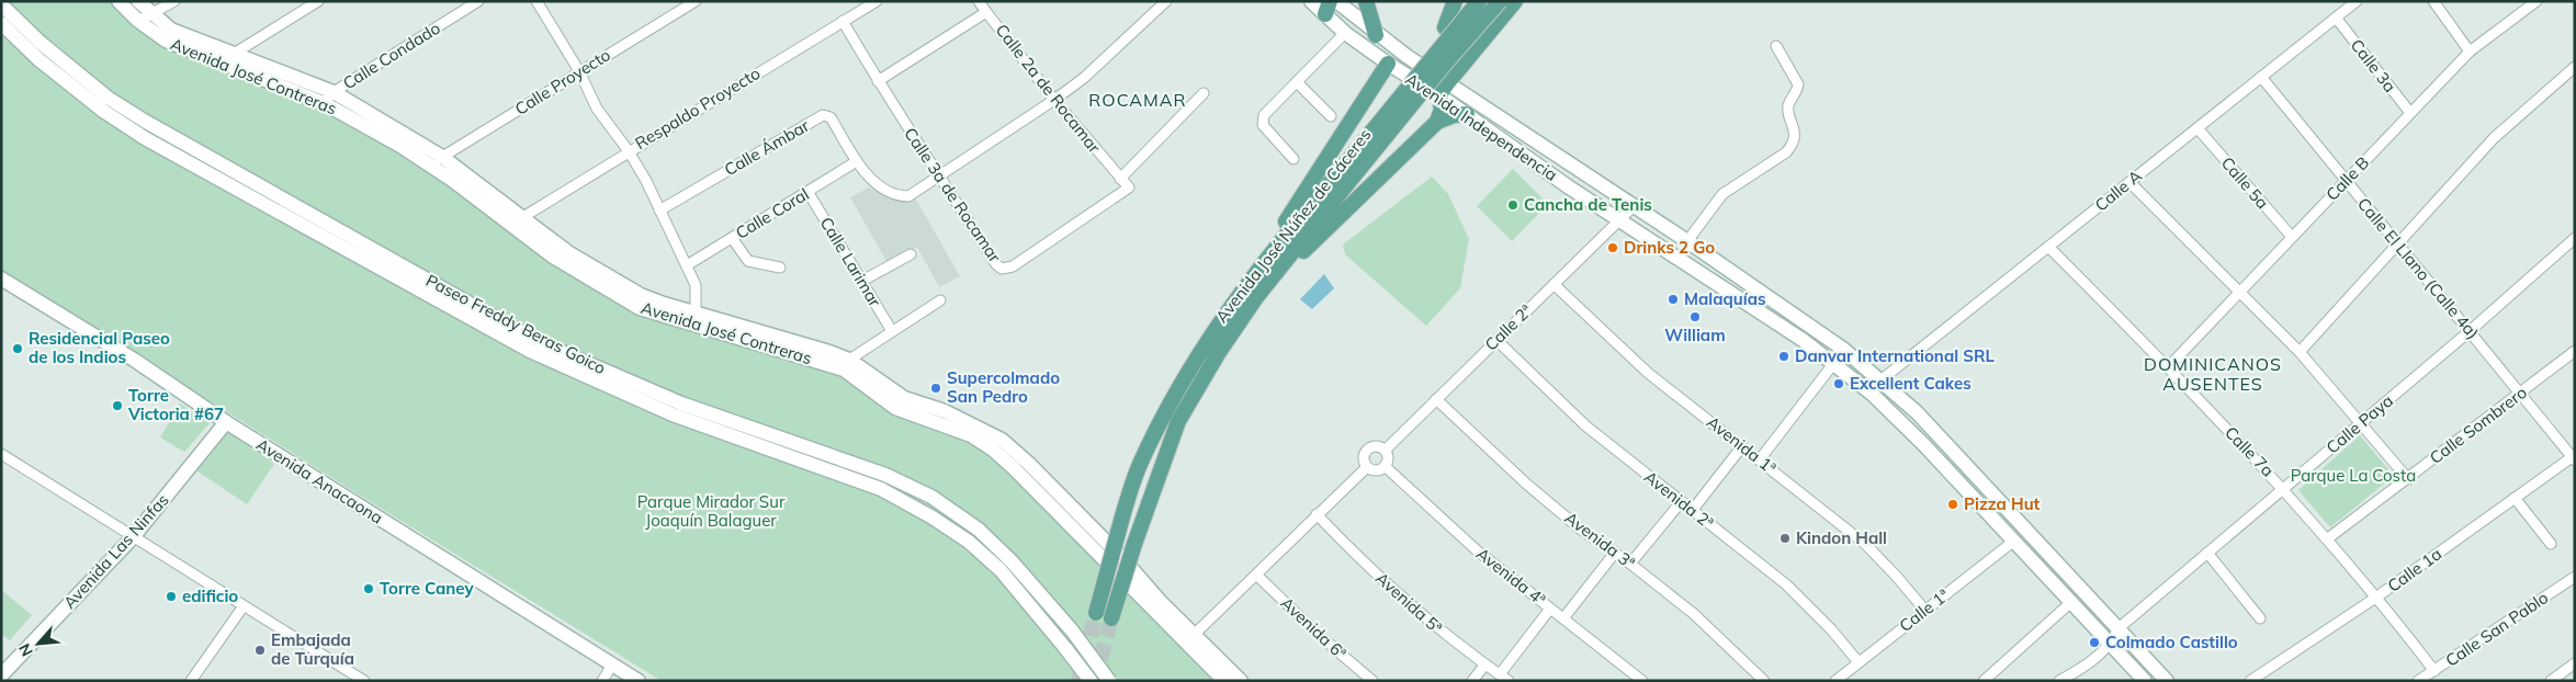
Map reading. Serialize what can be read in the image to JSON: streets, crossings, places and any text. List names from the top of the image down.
{
  "streets": {
    "main road": [
      "Avenida José Contreras",
      "Avenida Independencia",
      "Avenida José Núñez de Cáceres",
      "Paseo Freddy Beras Goico",
      "Avenida Anacaona",
      "Avenida Las Ninfas"
    ],
    "street": [
      "Calle Condado",
      "Calle 3a",
      "Calle Proyecto",
      "Calle 2a de Rocamar",
      "Respaldo Proyecto",
      "Calle Ámbar",
      "Calle B",
      "Calle 5a",
      "Calle A",
      "Calle 3a de Rocamar",
      "Calle Coral",
      "Calle Larimar",
      "Calle El Llano (Calle 4a)",
      "Calle 2ª",
      "Calle Paya",
      "Calle Sombrero",
      "Avenida 1ª",
      "Calle 7a",
      "Avenida 2ª",
      "Avenida 3ª",
      "Calle 1a",
      "Avenida 4ª",
      "Avenida 5ª",
      "Calle 1ª",
      "Avenida 6ª",
      "Calle San Pablo"
    ]
  },
  "crossings": [
    ["Calle Condado", "Avenida José Contreras"],
    ["Calle 3a", "Calle B"],
    ["Calle 3a", "Calle A"],
    ["Avenida José Contreras", "Calle Proyecto"],
    ["Avenida José Contreras", "Respaldo Proyecto"],
    ["Calle 2a de Rocamar", "Calle Ámbar"],
    ["Calle 2a de Rocamar", "Calle 3a de Rocamar"],
    ["Respaldo Proyecto", "Calle 3a de Rocamar"],
    ["Avenida Independencia", "Calle A"],
    ["Avenida Independencia", "Calle 2ª"],
    ["Avenida Independencia", "Calle Paya"],
    ["Avenida Independencia", "Calle 1ª"],
    ["Calle Ámbar", "Calle 3a de Rocamar"],
    ["Calle Ámbar", "Calle Coral"],
    ["Calle B", "Calle 5a"],
    ["Calle B", "Calle El Llano (Calle 4a)"],
    ["Calle B", "Calle 7a"],
    ["Calle 5a", "Calle A"],
    ["Calle A", "Calle El Llano (Calle 4a)"],
    ["Calle A", "Calle 7a"],
    ["Calle Coral", "Calle Larimar"],
    ["Calle El Llano (Calle 4a)", "Calle Paya"],
    ["Calle El Llano (Calle 4a)", "Calle Sombrero"],
    ["Calle El Llano (Calle 4a)", "Calle 1a"],
    ["Calle 2ª", "Avenida 1ª"],
    ["Calle 2ª", "Avenida 2ª"],
    ["Calle 2ª", "Avenida 3ª"],
    ["Calle 2ª", "Avenida 4ª"],
    ["Calle Paya", "Calle 7a"],
    ["Calle Sombrero", "Calle 7a"],
    ["Avenida 1ª", "Calle 1ª"],
    ["Calle 7a", "Calle 1a"],
    ["Calle 7a", "Calle San Pablo"],
    ["Avenida Anacaona", "Avenida Las Ninfas"],
    ["Avenida 2ª", "Calle 1ª"]
  ],
  "districts": ["ROCAMAR", "DOMINICANOS AUSENTES"],
  "parks": ["Parque La Costa", "Parque Mirador Sur Joaquín Balaguer"],
  "places": [
    "Cancha de Tenis",
    "Drinks 2 Go",
    "Malaquías",
    "William",
    "Residencial Paseo de los Indios",
    "Danvar International SRL",
    "Excellent Cakes",
    "Supercolmado San Pedro",
    "Torre Victoria #67",
    "Pizza Hut",
    "Kindon Hall",
    "Torre Caney",
    "edificio",
    "Colmado Castillo",
    "Embajada de Turquía"
  ],
  "north": "bottom left"
}
